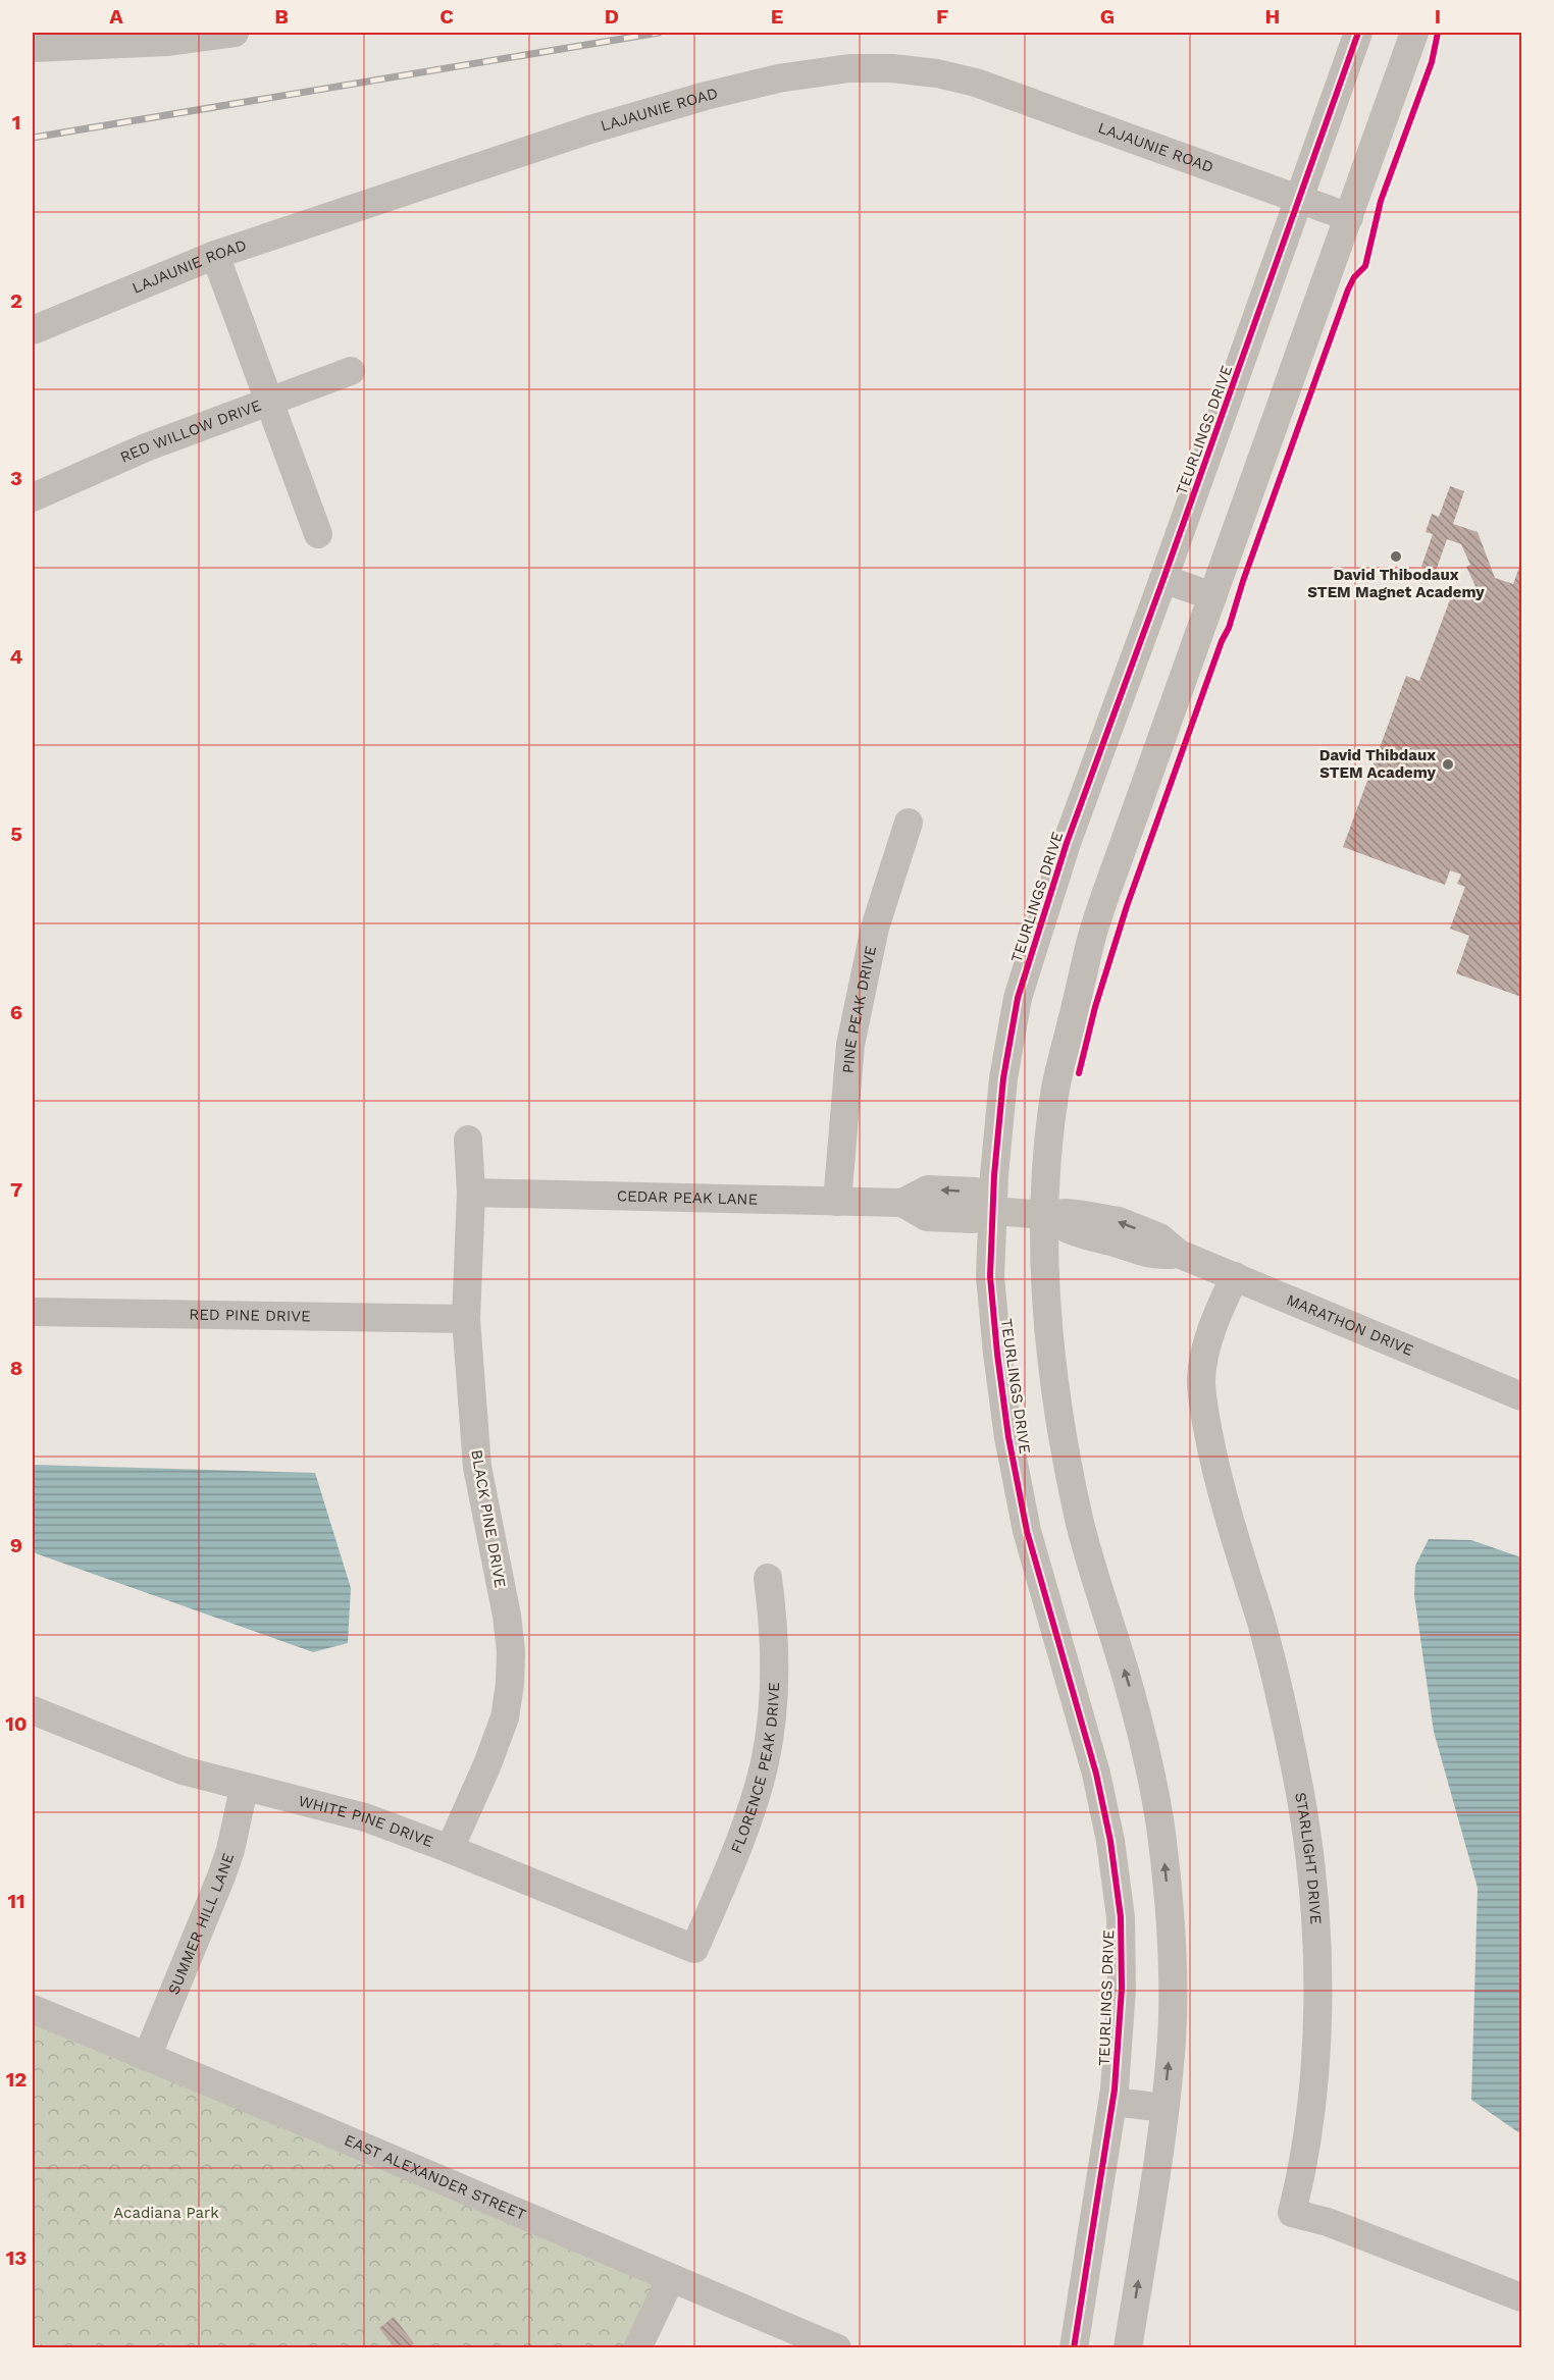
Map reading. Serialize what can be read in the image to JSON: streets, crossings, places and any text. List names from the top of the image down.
{
  "streets": {
    "street": [
      "LAJAUNIE ROAD",
      "TEURLINGS DRIVE",
      "RED WILLOW DRIVE",
      "PINE PEAK DRIVE",
      "CEDAR PEAK LANE",
      "RED PINE DRIVE",
      "MARATHON DRIVE",
      "BLACK PINE DRIVE",
      "FLORENCE PEAK DRIVE",
      "WHITE PINE DRIVE",
      "STARLIGHT DRIVE",
      "SUMMER HILL LANE",
      "EAST ALEXANDER STREET"
    ]
  },
  "crossings": [
    ["LAJAUNIE ROAD", "TEURLINGS DRIVE"],
    ["TEURLINGS DRIVE", "CEDAR PEAK LANE"],
    ["PINE PEAK DRIVE", "CEDAR PEAK LANE"],
    ["CEDAR PEAK LANE", "MARATHON DRIVE"],
    ["CEDAR PEAK LANE", "BLACK PINE DRIVE"],
    ["RED PINE DRIVE", "BLACK PINE DRIVE"],
    ["MARATHON DRIVE", "STARLIGHT DRIVE"],
    ["BLACK PINE DRIVE", "WHITE PINE DRIVE"],
    ["FLORENCE PEAK DRIVE", "WHITE PINE DRIVE"],
    ["WHITE PINE DRIVE", "SUMMER HILL LANE"],
    ["SUMMER HILL LANE", "EAST ALEXANDER STREET"]
  ],
  "parks": ["Acadiana Park"],
  "places": ["David Thibodaux STEM Magnet Academy", "David Thibdaux STEM Academy"],
  "grid": {
    "columns": [
      "A",
      "B",
      "C",
      "D",
      "E",
      "F",
      "G",
      "H",
      "I"
    ],
    "rows": [
      "1",
      "2",
      "3",
      "4",
      "5",
      "6",
      "7",
      "8",
      "9",
      "10",
      "11",
      "12",
      "13"
    ]
  }
}
